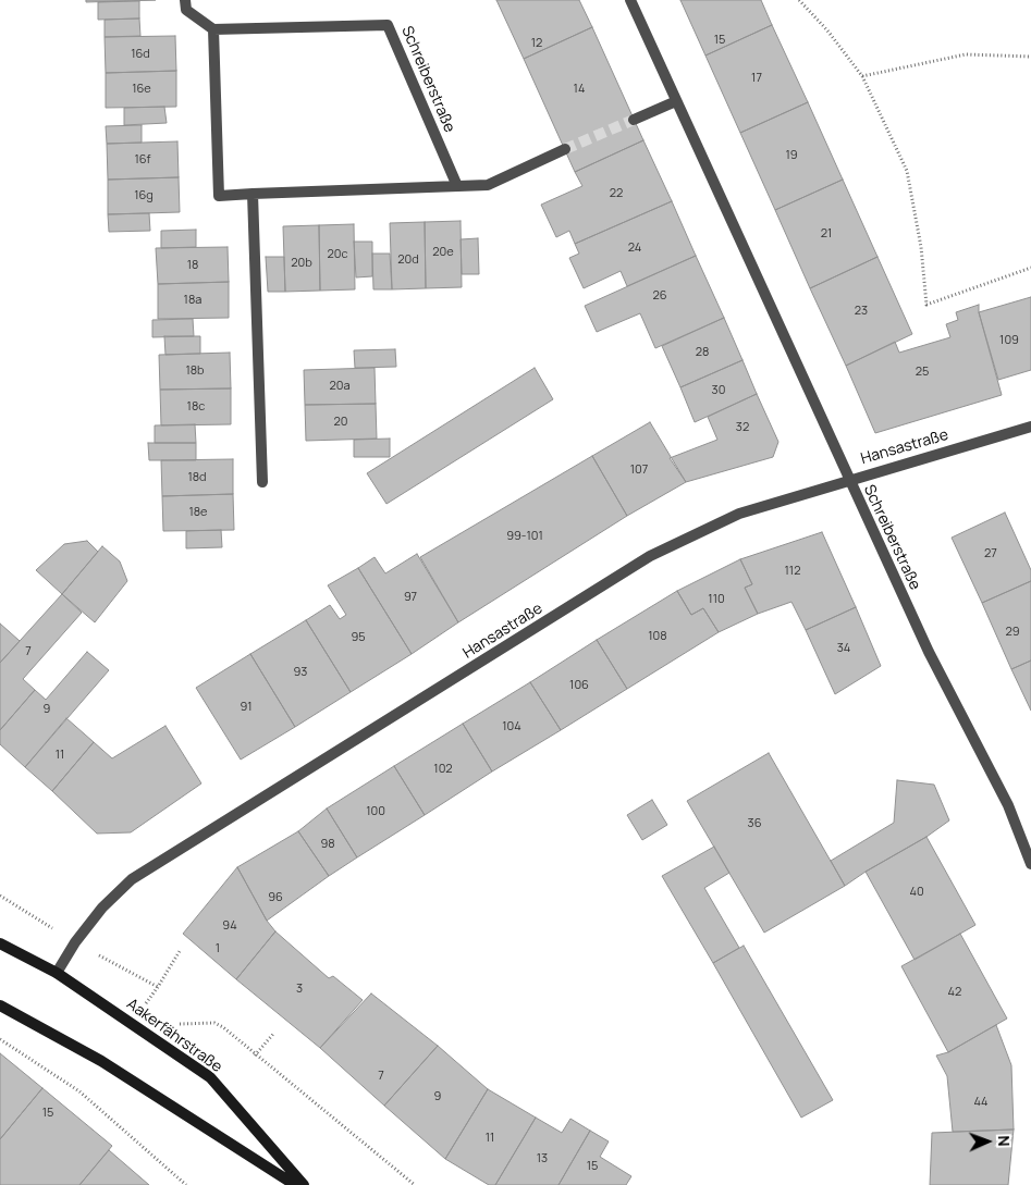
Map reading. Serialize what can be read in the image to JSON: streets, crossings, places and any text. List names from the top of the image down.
{
  "streets": {
    "main road": ["Aakerfährstraße"],
    "street": ["Schreiberstraße", "Hansastraße"]
  },
  "crossings": [
    ["Schreiberstraße", "Hansastraße"],
    ["Hansastraße", "Aakerfährstraße"]
  ],
  "house_numbers": [
    "15",
    "12",
    "16d",
    "17",
    "16e",
    "14",
    "19",
    "16f",
    "22",
    "16g",
    "21",
    "24",
    "20e",
    "20c",
    "20d",
    "20b",
    "18",
    "26",
    "18a",
    "23",
    "109",
    "28",
    "18b",
    "25",
    "20a",
    "30",
    "18c",
    "20",
    "32",
    "107",
    "18d",
    "18e",
    "99-101",
    "27",
    "112",
    "97",
    "110",
    "29",
    "108",
    "95",
    "34",
    "7",
    "93",
    "106",
    "91",
    "9",
    "104",
    "11",
    "102",
    "100",
    "36",
    "98",
    "40",
    "96",
    "94",
    "1",
    "3",
    "42",
    "7",
    "9",
    "44",
    "15",
    "11",
    "13",
    "15"
  ],
  "north": "right"
}
